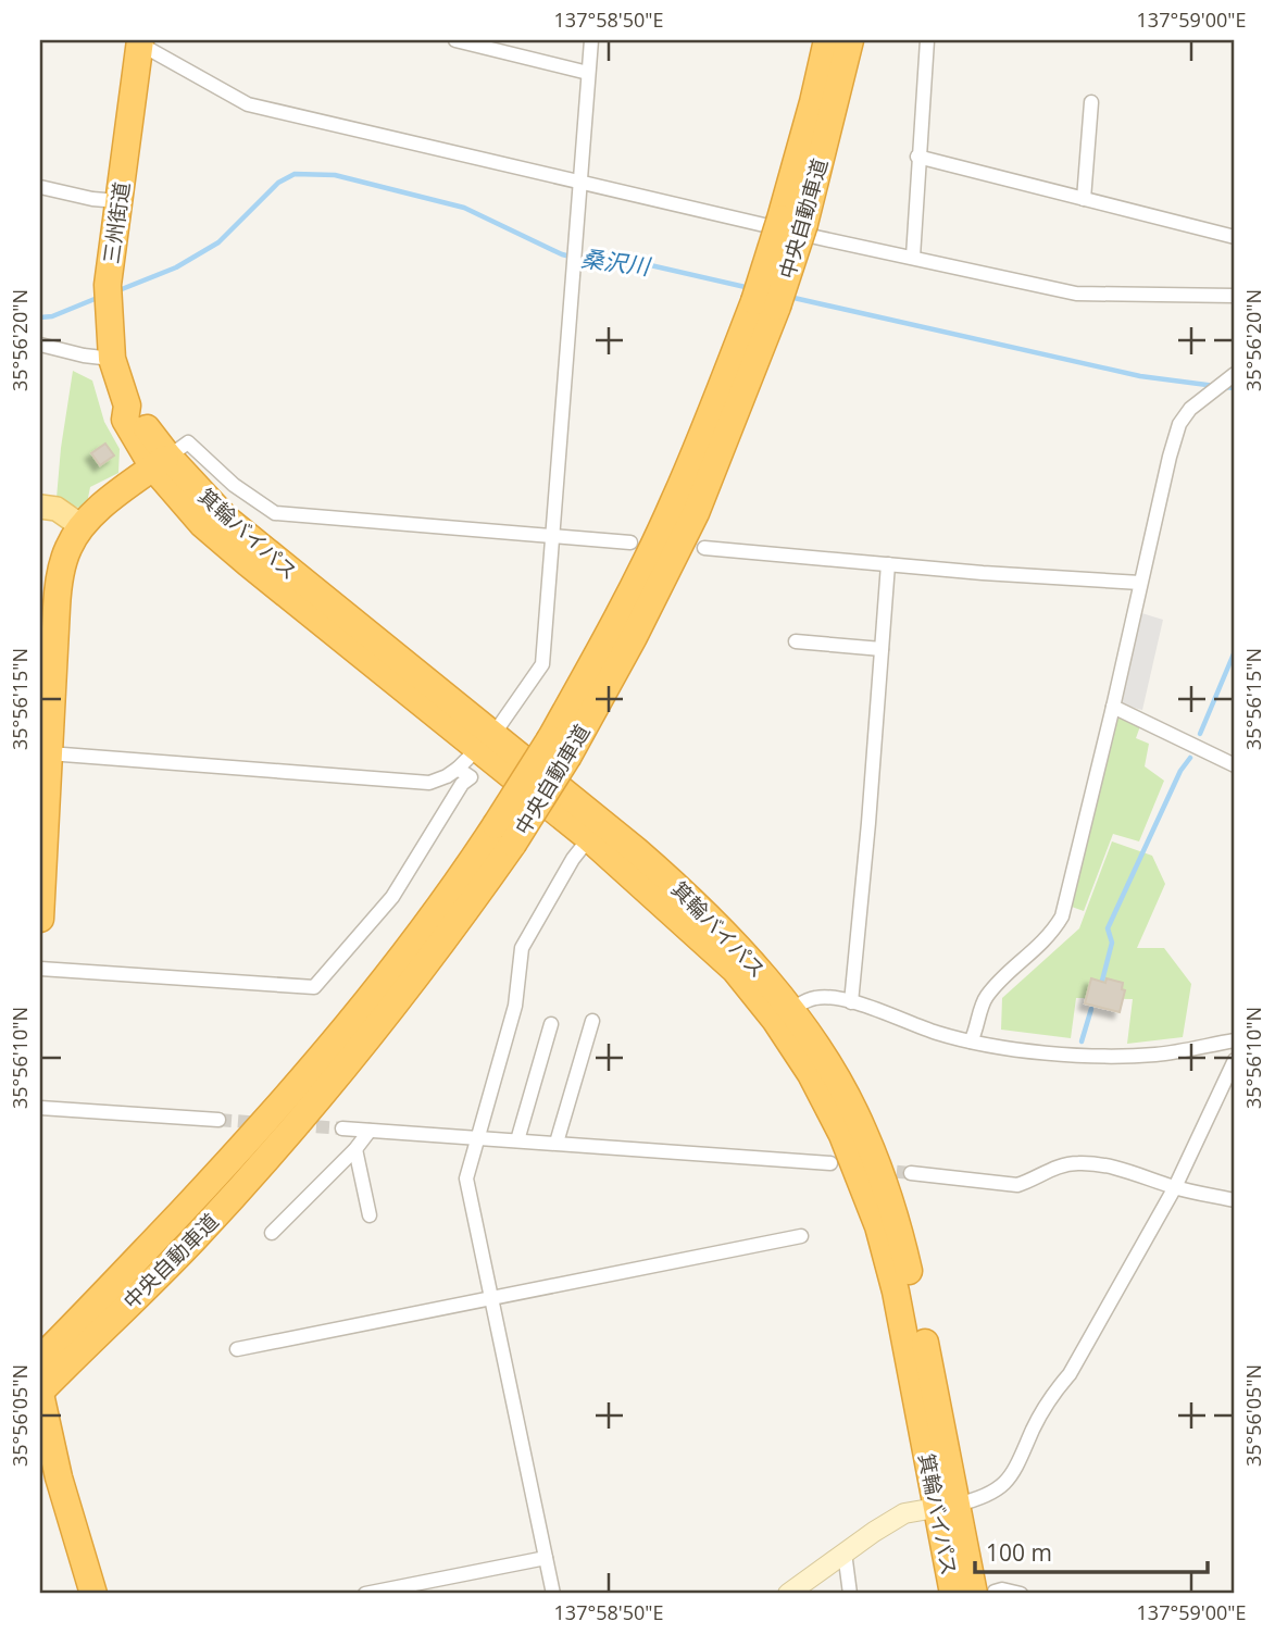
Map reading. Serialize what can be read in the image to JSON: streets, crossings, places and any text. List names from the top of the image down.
{
  "streets": {
    "highway": ["中央自動車道", "三州街道", "箕輪バイパス"]
  },
  "crossings": [
    ["三州街道", "箕輪バイパス"]
  ],
  "water": ["桑沢川"],
  "scale_bar": "100 m",
  "coordinates": [
    "137°58'50\"E",
    "137°59'00\"E",
    "35°56'20\"N",
    "35°56'15\"N",
    "35°56'10\"N",
    "35°56'05\"N"
  ]
}
